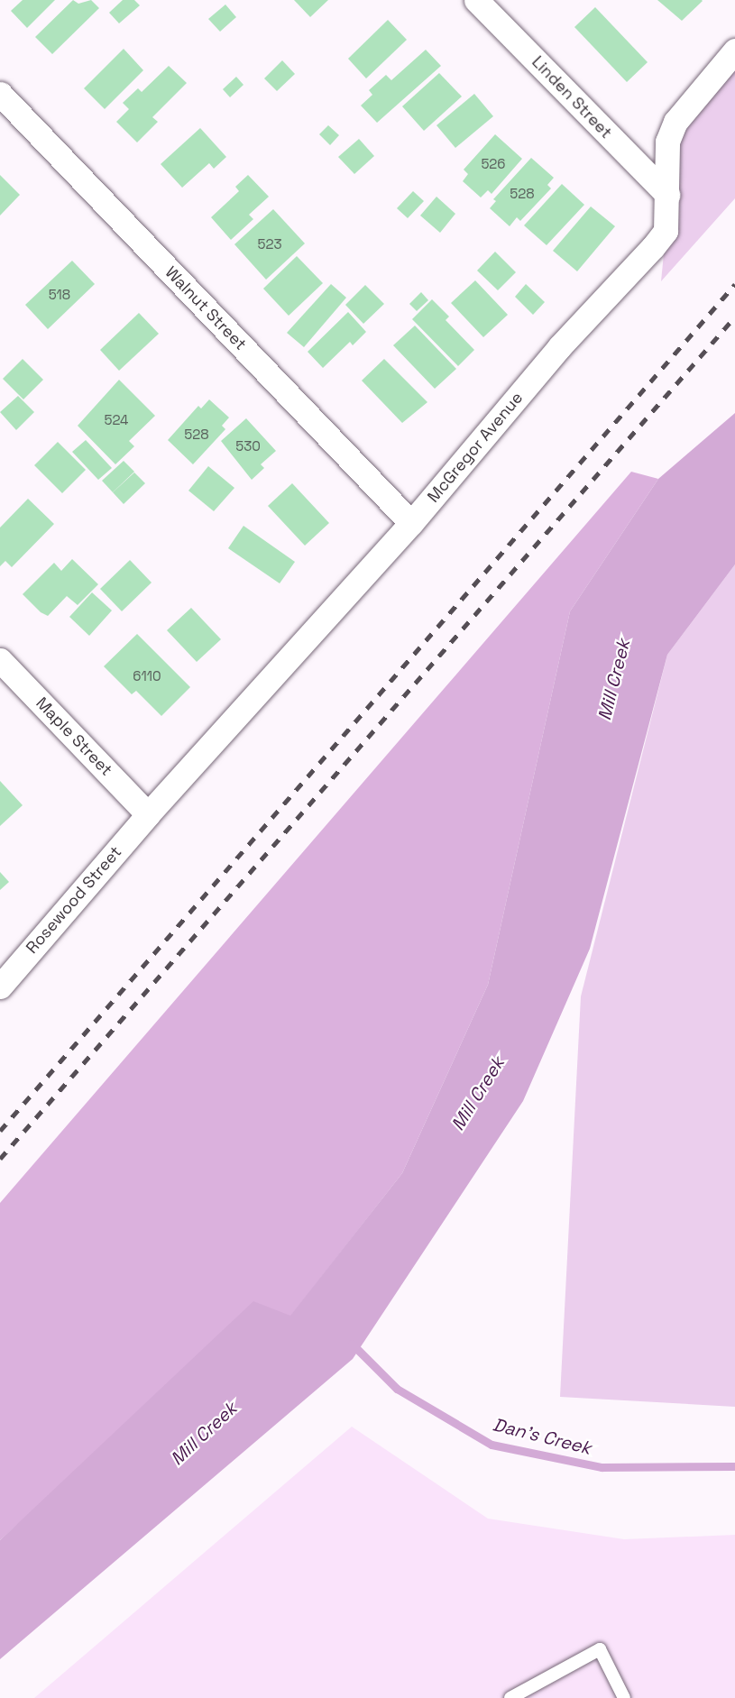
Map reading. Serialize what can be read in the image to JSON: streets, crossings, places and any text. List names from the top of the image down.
{
  "streets": {
    "street": [
      "Linden Street",
      "Walnut Street",
      "McGregor Avenue",
      "Maple Street",
      "Rosewood Street"
    ]
  },
  "crossings": [
    ["Linden Street", "McGregor Avenue"],
    ["Walnut Street", "McGregor Avenue"],
    ["McGregor Avenue", "Maple Street"],
    ["McGregor Avenue", "Rosewood Street"],
    ["Maple Street", "Rosewood Street"]
  ],
  "water": ["Mill Creek", "Dan’s Creek"],
  "house_numbers": [
    "526",
    "528",
    "523",
    "518",
    "524",
    "528",
    "530",
    "6110"
  ]
}
